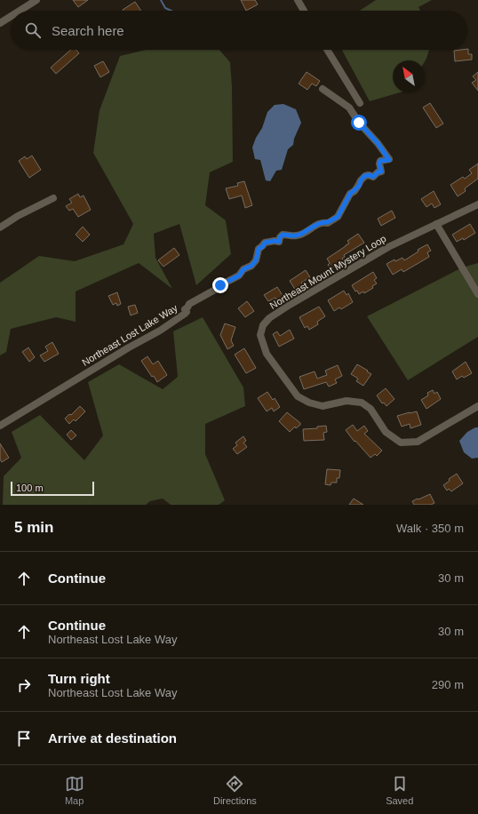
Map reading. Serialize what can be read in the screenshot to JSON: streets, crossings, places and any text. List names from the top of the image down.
{
  "streets": {
    "street": ["Northeast Mount Mystery Loop", "Northeast Lost Lake Way"]
  },
  "scale_bar": "100 m",
  "north": "top left",
  "page": {
    "search": "Search here",
    "scale": "100 m",
    "heading": ["5 min", "Walk · 350 m"],
    "list": [
      ["Continue", "30 m"],
      ["Continue", "Northeast Lost Lake Way", "30 m"],
      ["Turn right", "Northeast Lost Lake Way", "290 m"],
      "Arrive at destination"
    ],
    "nav": ["Map", "Directions", "Saved"]
  }
}
